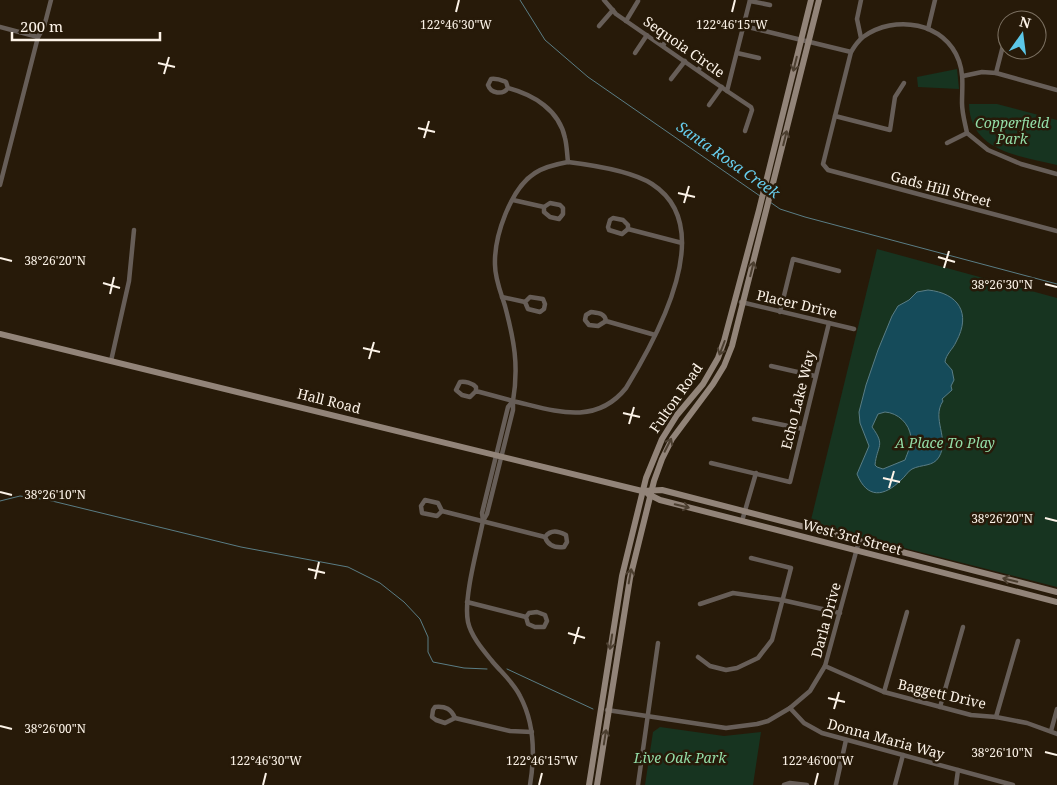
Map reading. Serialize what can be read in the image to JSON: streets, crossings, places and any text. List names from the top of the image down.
{
  "streets": {
    "main road": ["Fulton Road", "Hall Road", "West 3rd Street"],
    "street": [
      "Sequoia Circle",
      "Gads Hill Street",
      "Placer Drive",
      "Echo Lake Way",
      "Darla Drive",
      "Baggett Drive",
      "Donna Maria Way"
    ]
  },
  "crossings": [
    ["Placer Drive", "Fulton Road"],
    ["Placer Drive", "Echo Lake Way"],
    ["Fulton Road", "Hall Road"],
    ["Fulton Road", "West 3rd Street"],
    ["Fulton Road", "Darla Drive"],
    ["Hall Road", "West 3rd Street"],
    ["West 3rd Street", "Darla Drive"],
    ["Darla Drive", "Baggett Drive"],
    ["Darla Drive", "Donna Maria Way"]
  ],
  "water": ["Santa Rosa Creek"],
  "parks": ["Copperfield Park", "A Place To Play", "Live Oak Park"],
  "scale_bar": "200 m",
  "north": "top",
  "coordinates": [
    "122°46'30\"W",
    "122°46'15\"W",
    "38°26'20\"N",
    "38°26'30\"N",
    "38°26'10\"N",
    "38°26'00\"N",
    "122°46'00\"W"
  ]
}
